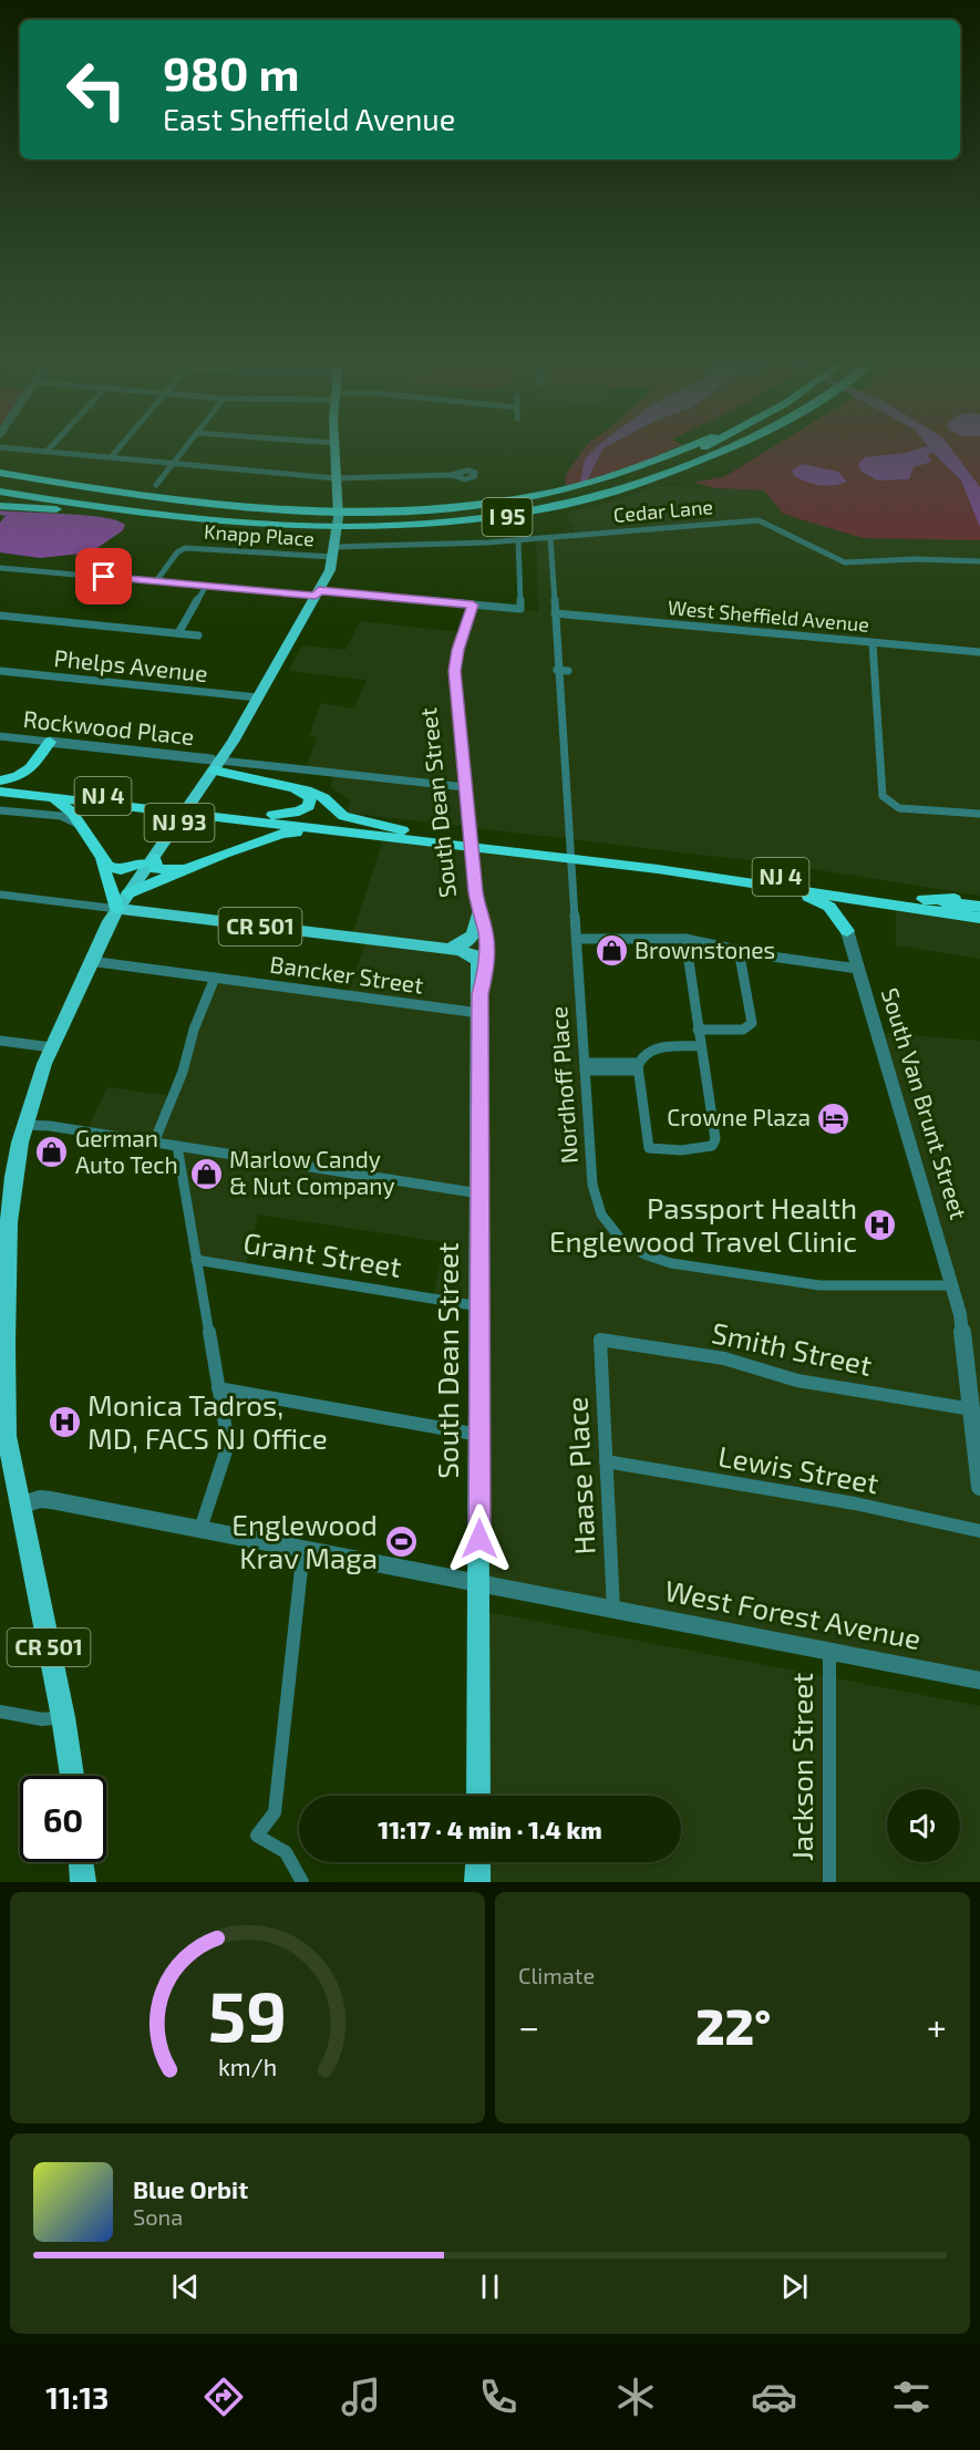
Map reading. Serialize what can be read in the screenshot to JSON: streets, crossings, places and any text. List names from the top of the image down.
{
  "streets": {
    "highway": ["I 95", "NJ 4"],
    "main road": ["South Dean Street", "NJ 93", "CR 501"],
    "street": [
      "Cedar Lane",
      "Knapp Place",
      "West Sheffield Avenue",
      "Phelps Avenue",
      "Rockwood Place",
      "Bancker Street",
      "Nordhoff Place",
      "South Van Brunt Street",
      "Grant Street",
      "Smith Street",
      "Lewis Street",
      "Haase Place",
      "West Forest Avenue",
      "Jackson Street"
    ]
  },
  "crossings": [
    ["Cedar Lane", "Knapp Place"],
    ["Cedar Lane", "Nordhoff Place"],
    ["Knapp Place", "NJ 93"],
    ["West Sheffield Avenue", "Nordhoff Place"],
    ["Phelps Avenue", "NJ 93"],
    ["Rockwood Place", "South Dean Street"],
    ["Rockwood Place", "NJ 93"],
    ["South Dean Street", "CR 501"],
    ["South Dean Street", "Bancker Street"],
    ["South Dean Street", "Grant Street"],
    ["South Dean Street", "West Forest Avenue"],
    ["NJ 93", "CR 501"],
    ["CR 501", "Bancker Street"],
    ["CR 501", "West Forest Avenue"],
    ["Nordhoff Place", "South Van Brunt Street"],
    ["South Van Brunt Street", "Smith Street"],
    ["Smith Street", "Haase Place"],
    ["Lewis Street", "Haase Place"],
    ["Haase Place", "West Forest Avenue"],
    ["West Forest Avenue", "Jackson Street"]
  ],
  "places": {
    "shop": ["Brownstones", "German Auto Tech", "Marlow Candy & Nut Company"],
    "hotel": ["Crowne Plaza"],
    "hospital": ["Passport Health Englewood Travel Clinic", "Monica Tadros, MD, FACS NJ Office"],
    "sports": ["Englewood Krav Maga"]
  },
  "page": {
    "turn": ["980 m", "East Sheffield Avenue"],
    "limit": "60",
    "trip": "11:17 · 4 min · 1.4 km",
    "tile": "Climate",
    "heat": ["−", "22°", "+"],
    "song": ["Blue Orbit", "Sona"],
    "tabs": "11:13",
    "gauge": ["59", "km/h"]
  }
}
